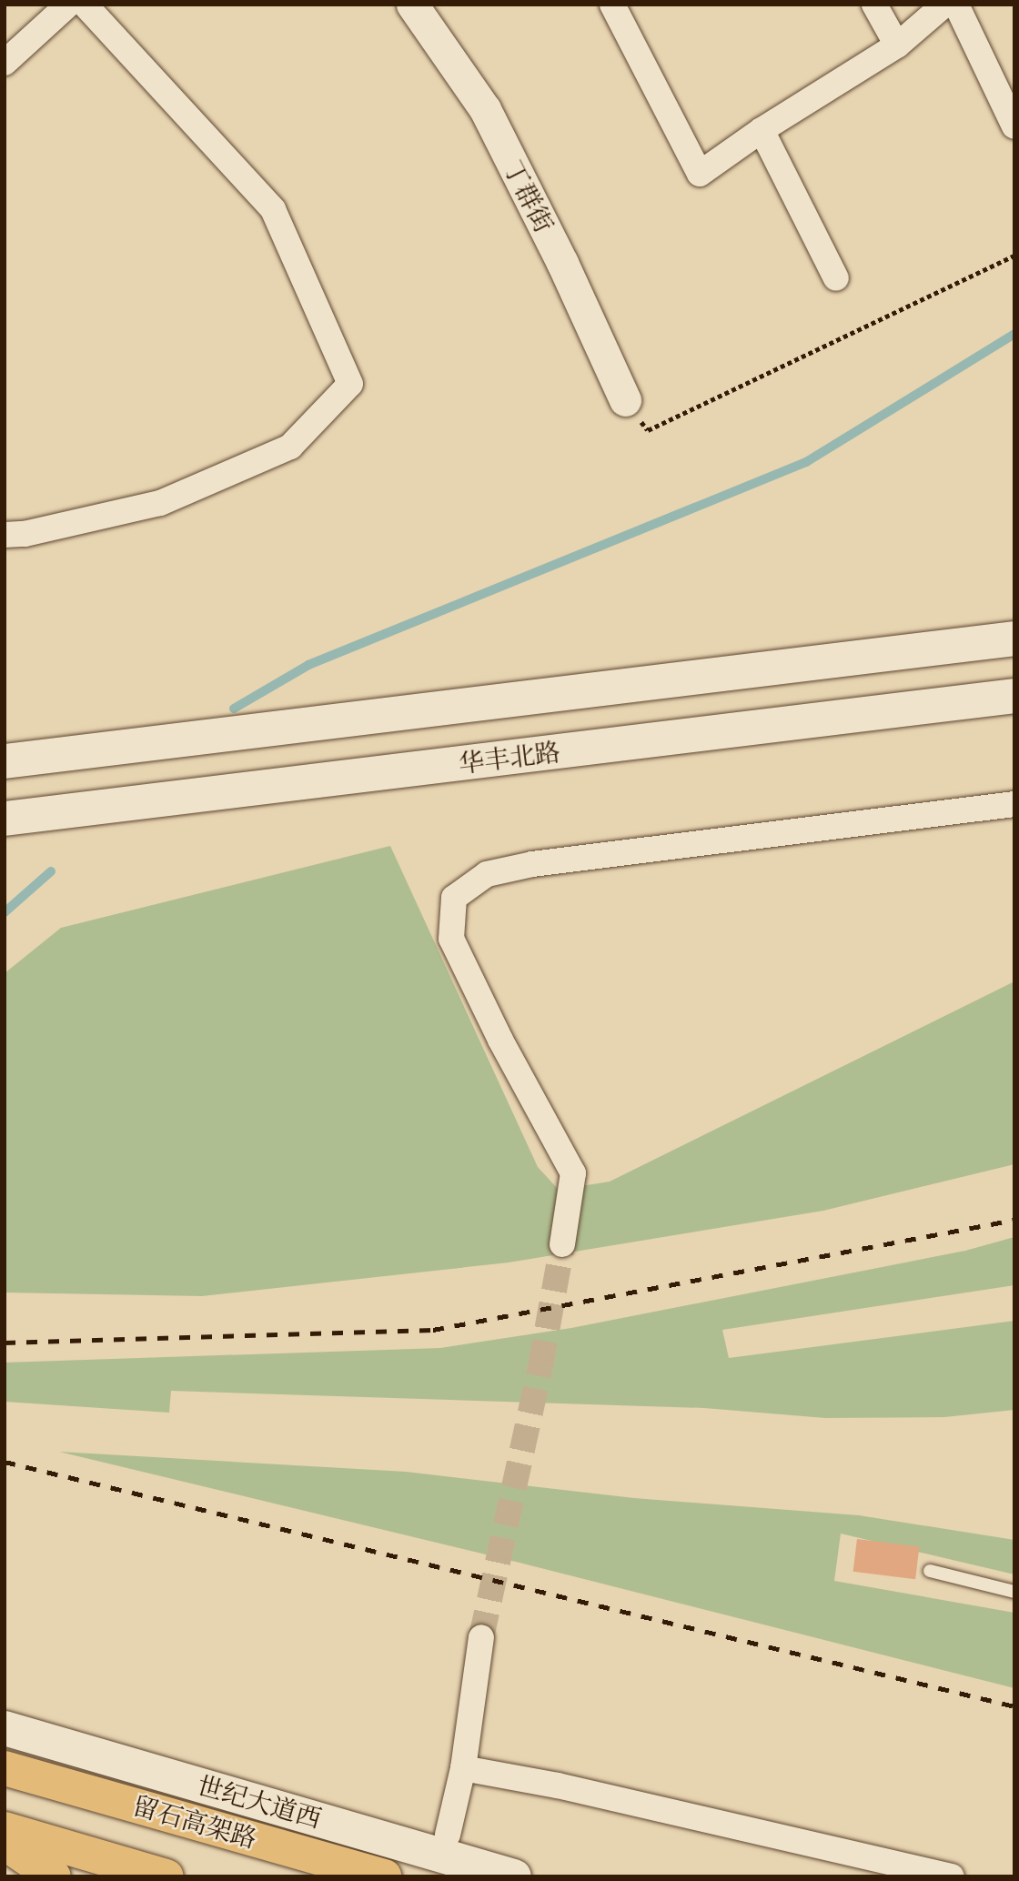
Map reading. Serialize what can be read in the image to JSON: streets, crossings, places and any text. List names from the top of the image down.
{
  "streets": {
    "main road": ["华丰北路", "世纪大道西", "留石高架路"],
    "street": ["丁群街"]
  }
}
